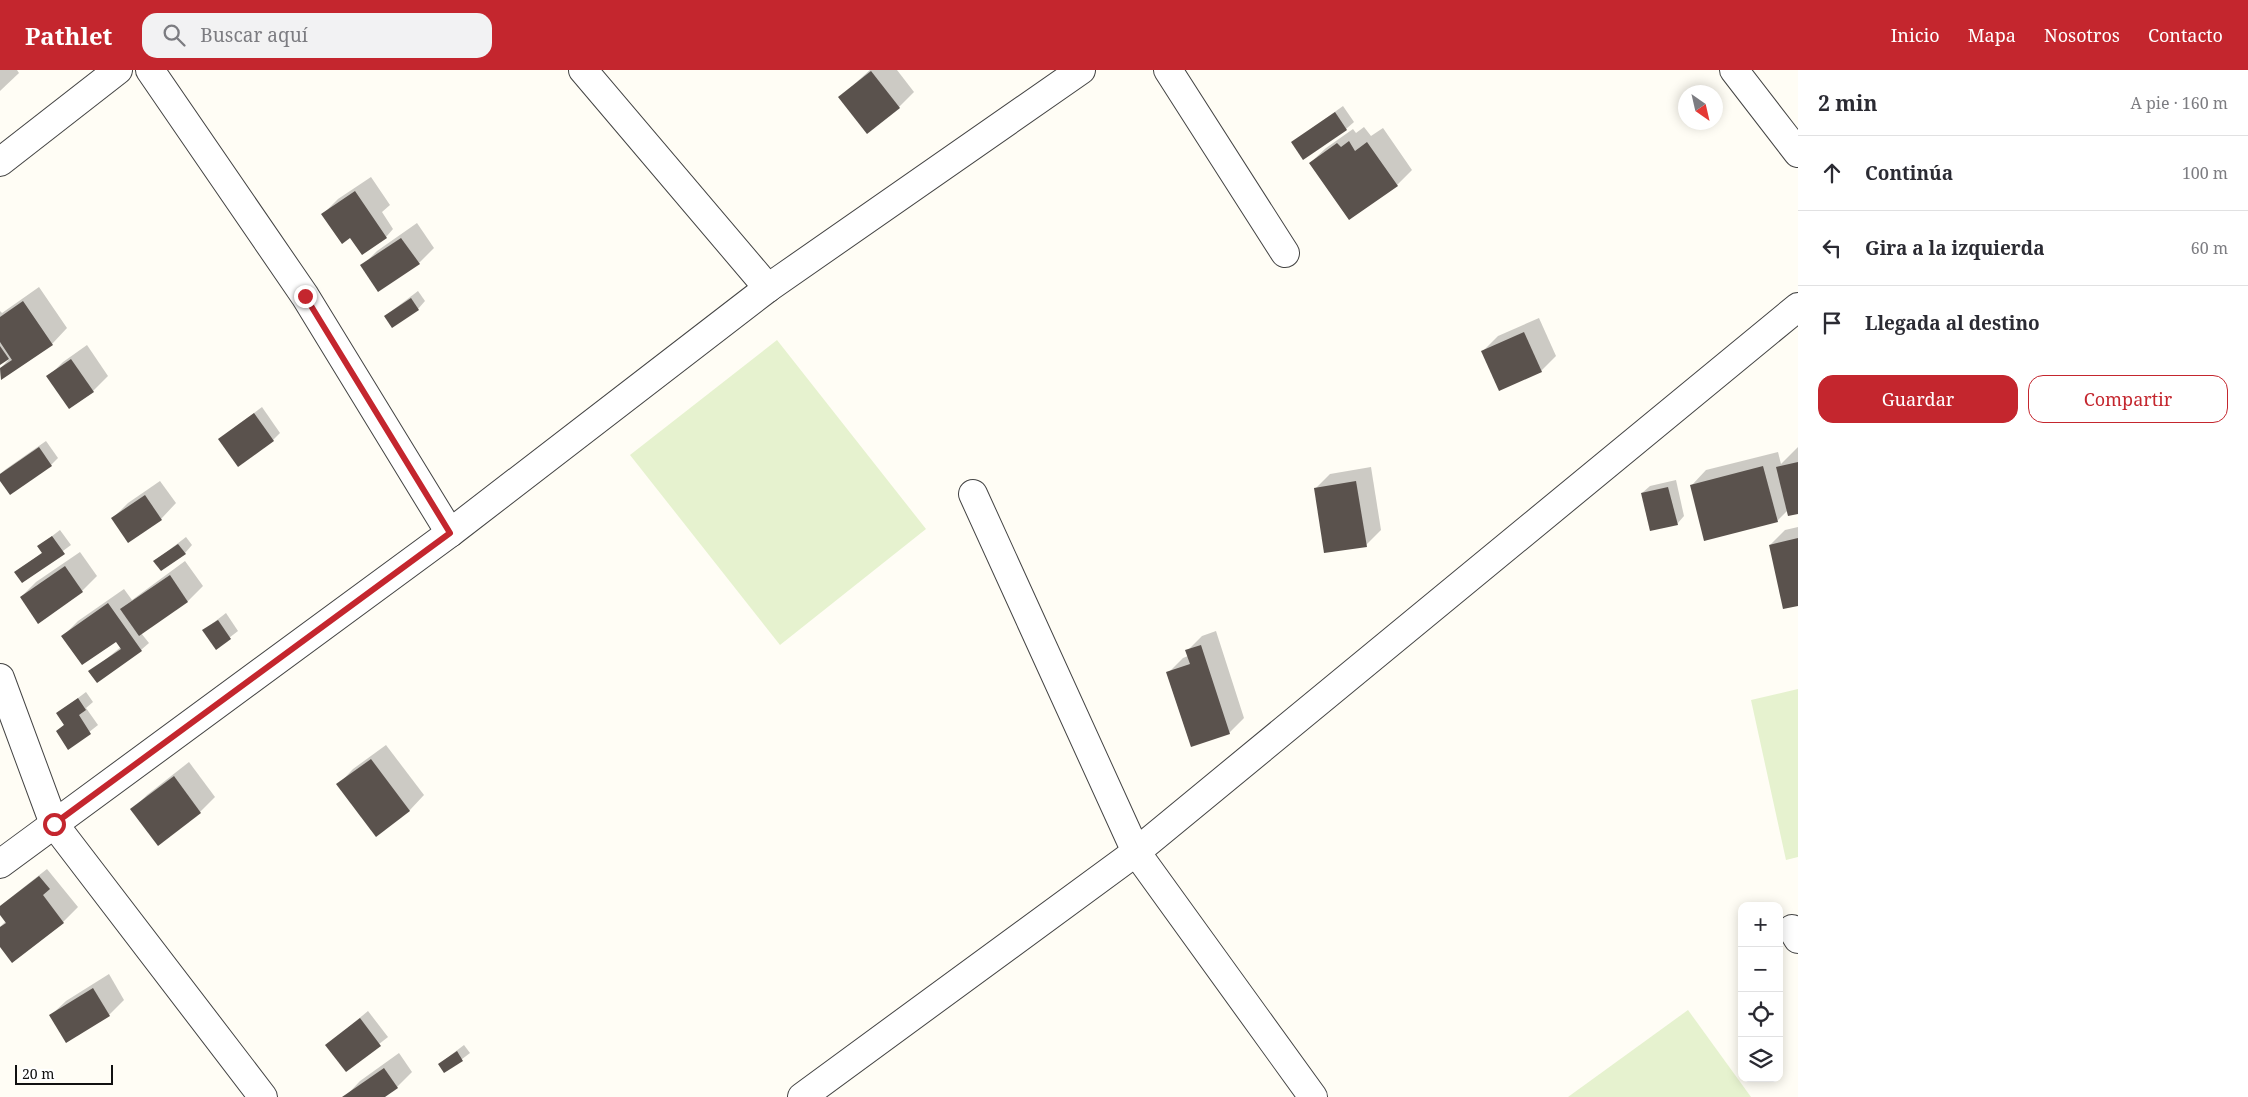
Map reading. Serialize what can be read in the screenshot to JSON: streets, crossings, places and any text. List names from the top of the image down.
{
  "scale_bar": "20 m",
  "north": "bottom right",
  "page": {
    "header": "Pathlet",
    "search": "Buscar aquí",
    "nav": [
      "Inicio",
      "Mapa",
      "Nosotros",
      "Contacto"
    ],
    "heading": ["2 min", "A pie · 160 m"],
    "list": [
      ["Continúa", "100 m"],
      ["Gira a la izquierda", "60 m"],
      "Llegada al destino"
    ],
    "buttons": ["Guardar", "Compartir"],
    "map_buttons": ["+", "−"],
    "scale": "20 m"
  }
}
